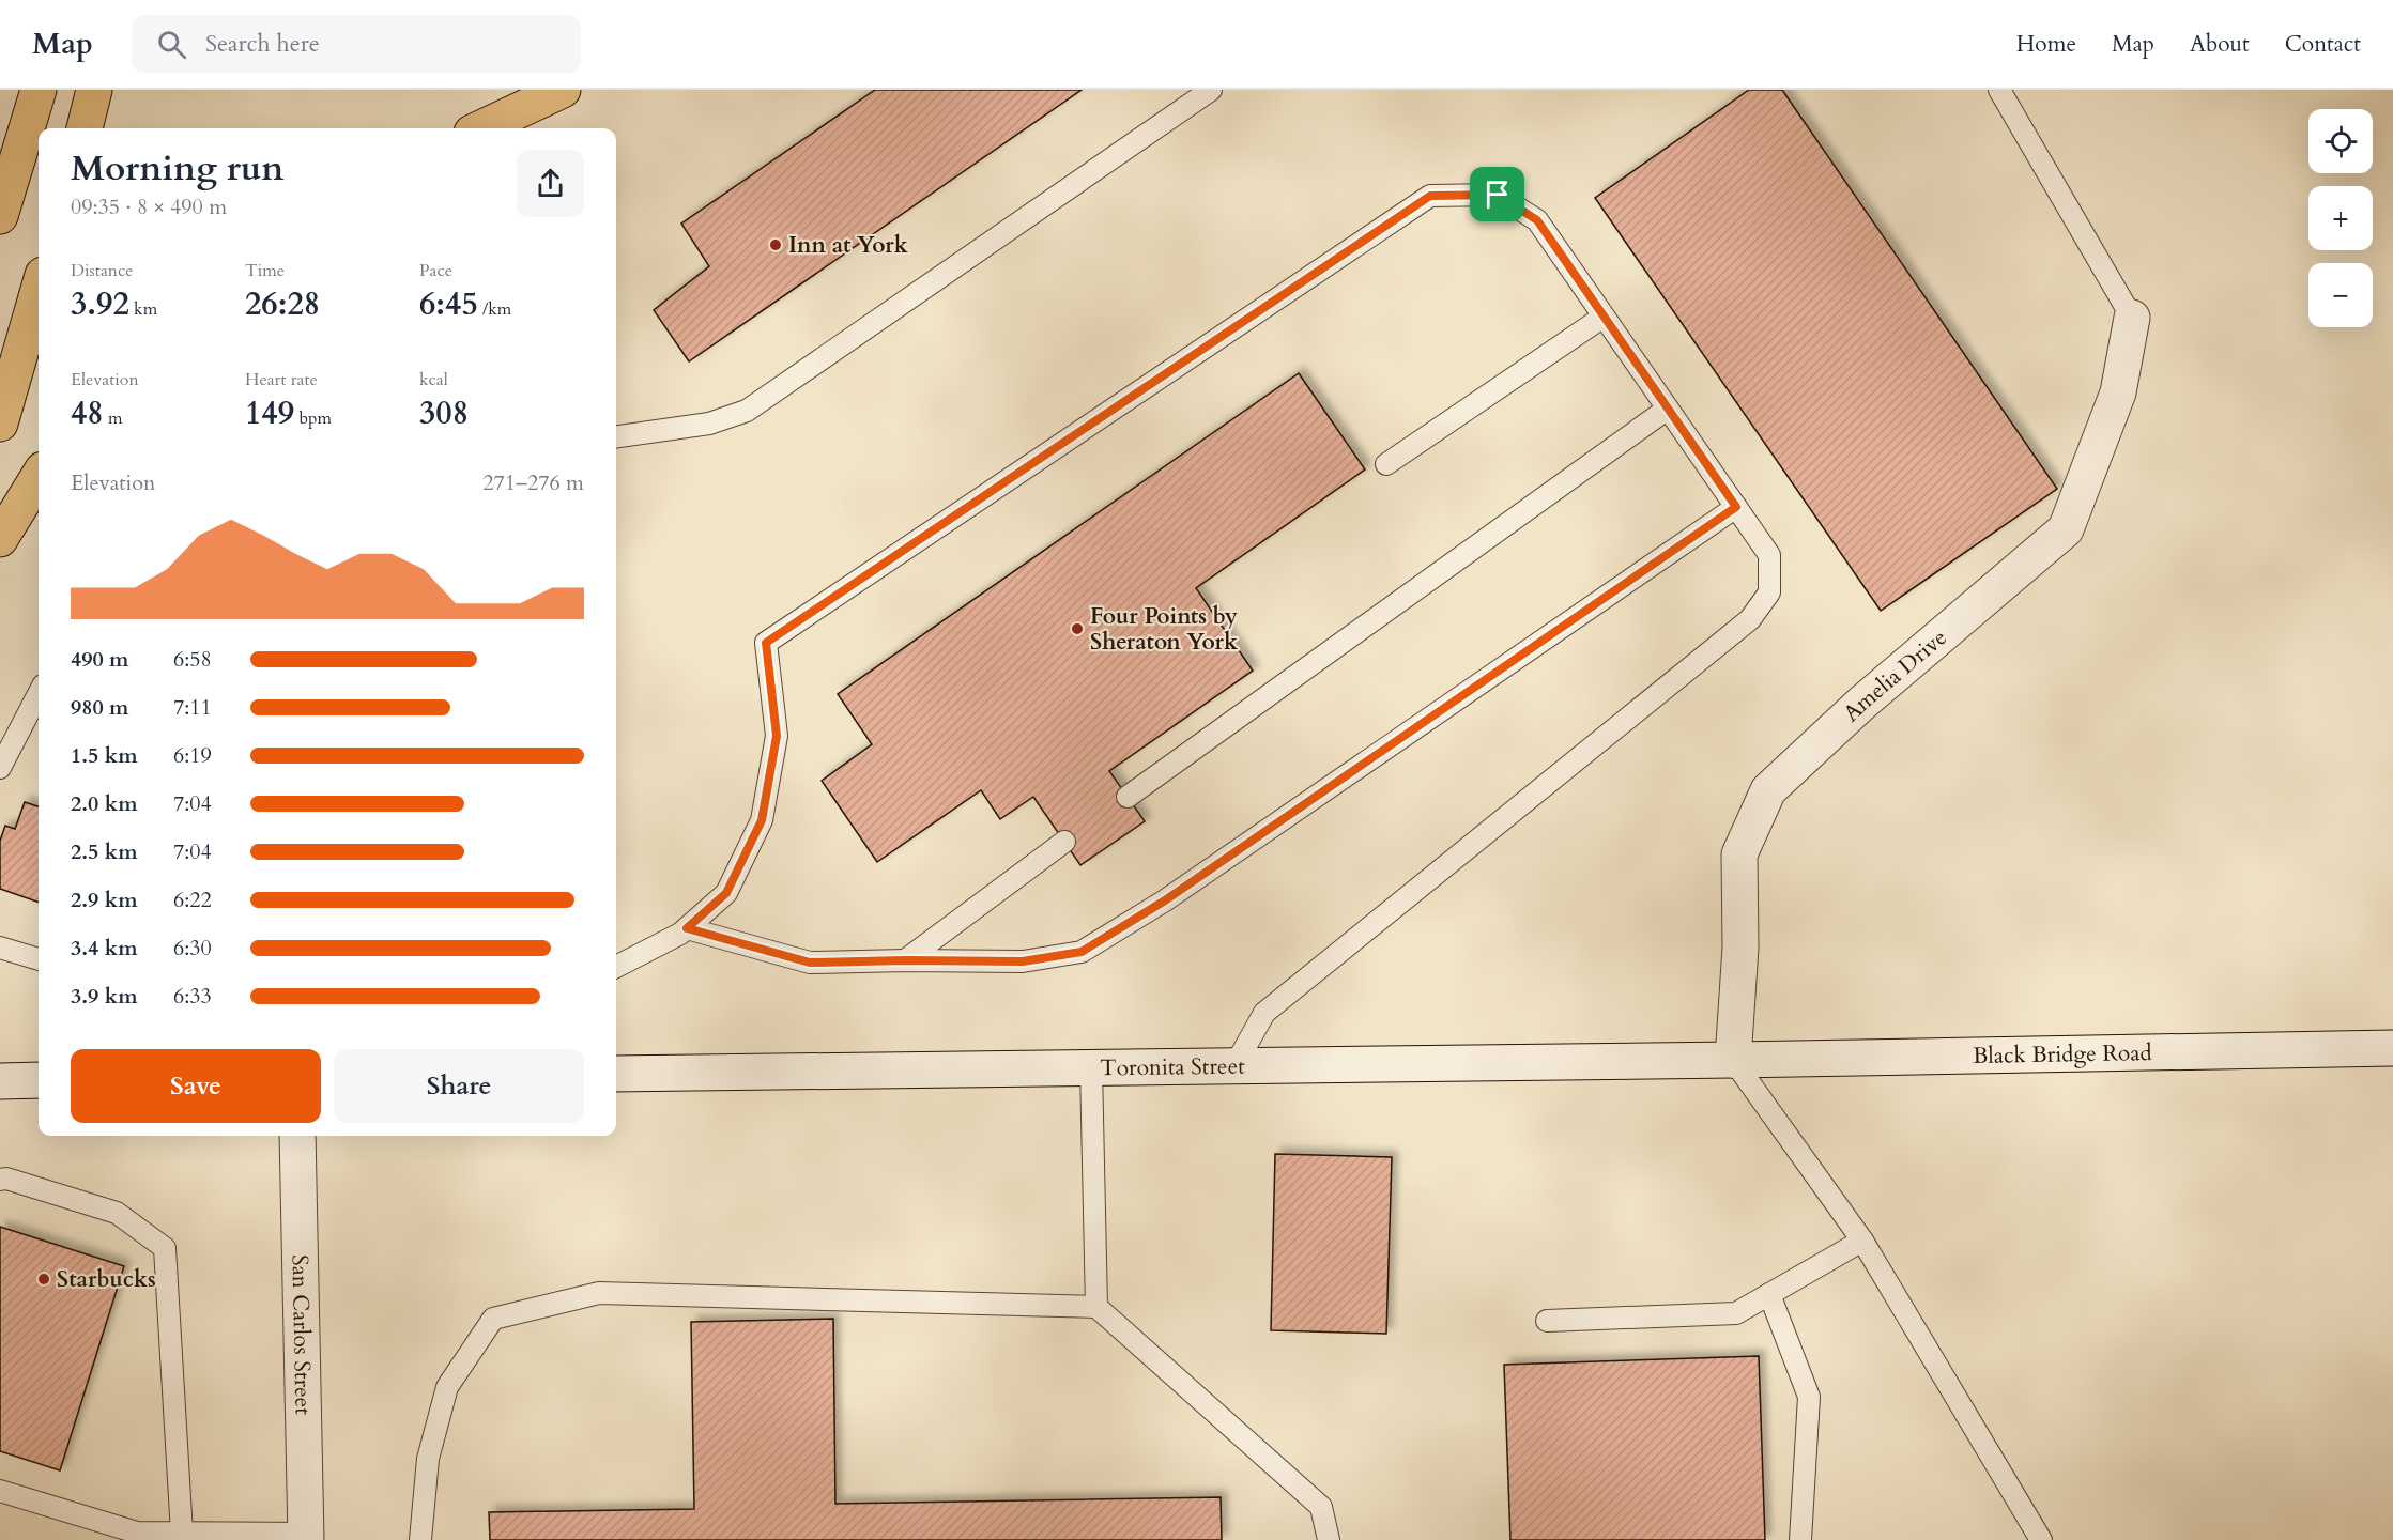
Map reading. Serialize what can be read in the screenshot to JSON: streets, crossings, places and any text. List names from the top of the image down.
{
  "streets": {
    "street": [
      "Amelia Drive",
      "Black Bridge Road",
      "Toronita Street",
      "San Carlos Street"
    ]
  },
  "crossings": [
    ["Amelia Drive", "Black Bridge Road"],
    ["Amelia Drive", "Toronita Street"],
    ["Black Bridge Road", "Toronita Street"]
  ],
  "places": ["Inn at York", "Four Points by Sheraton York", "Starbucks"],
  "page": {
    "header": "Map",
    "search": "Search here",
    "nav": [
      "Home",
      "Map",
      "About",
      "Contact"
    ],
    "map_buttons": ["+", "−"],
    "heading": ["Morning run", "09:35 · 8 × 490 m"],
    "stats": [
      ["Distance", "3.92 km"],
      ["Time", "26:28"],
      ["Pace", "6:45 /km"],
      ["Elevation", "48 m"],
      ["Heart rate", "149 bpm"],
      ["kcal", "308"]
    ],
    "chart": ["Elevation", "271–276 m"],
    "list": [
      {
        "name": "490 m",
        "note": "6:58"
      },
      {
        "name": "980 m",
        "note": "7:11"
      },
      {
        "name": "1.5 km",
        "note": "6:19"
      },
      {
        "name": "2.0 km",
        "note": "7:04"
      },
      {
        "name": "2.5 km",
        "note": "7:04"
      },
      {
        "name": "2.9 km",
        "note": "6:22"
      },
      {
        "name": "3.4 km",
        "note": "6:30"
      },
      {
        "name": "3.9 km",
        "note": "6:33"
      }
    ],
    "buttons": ["Save", "Share"]
  }
}
